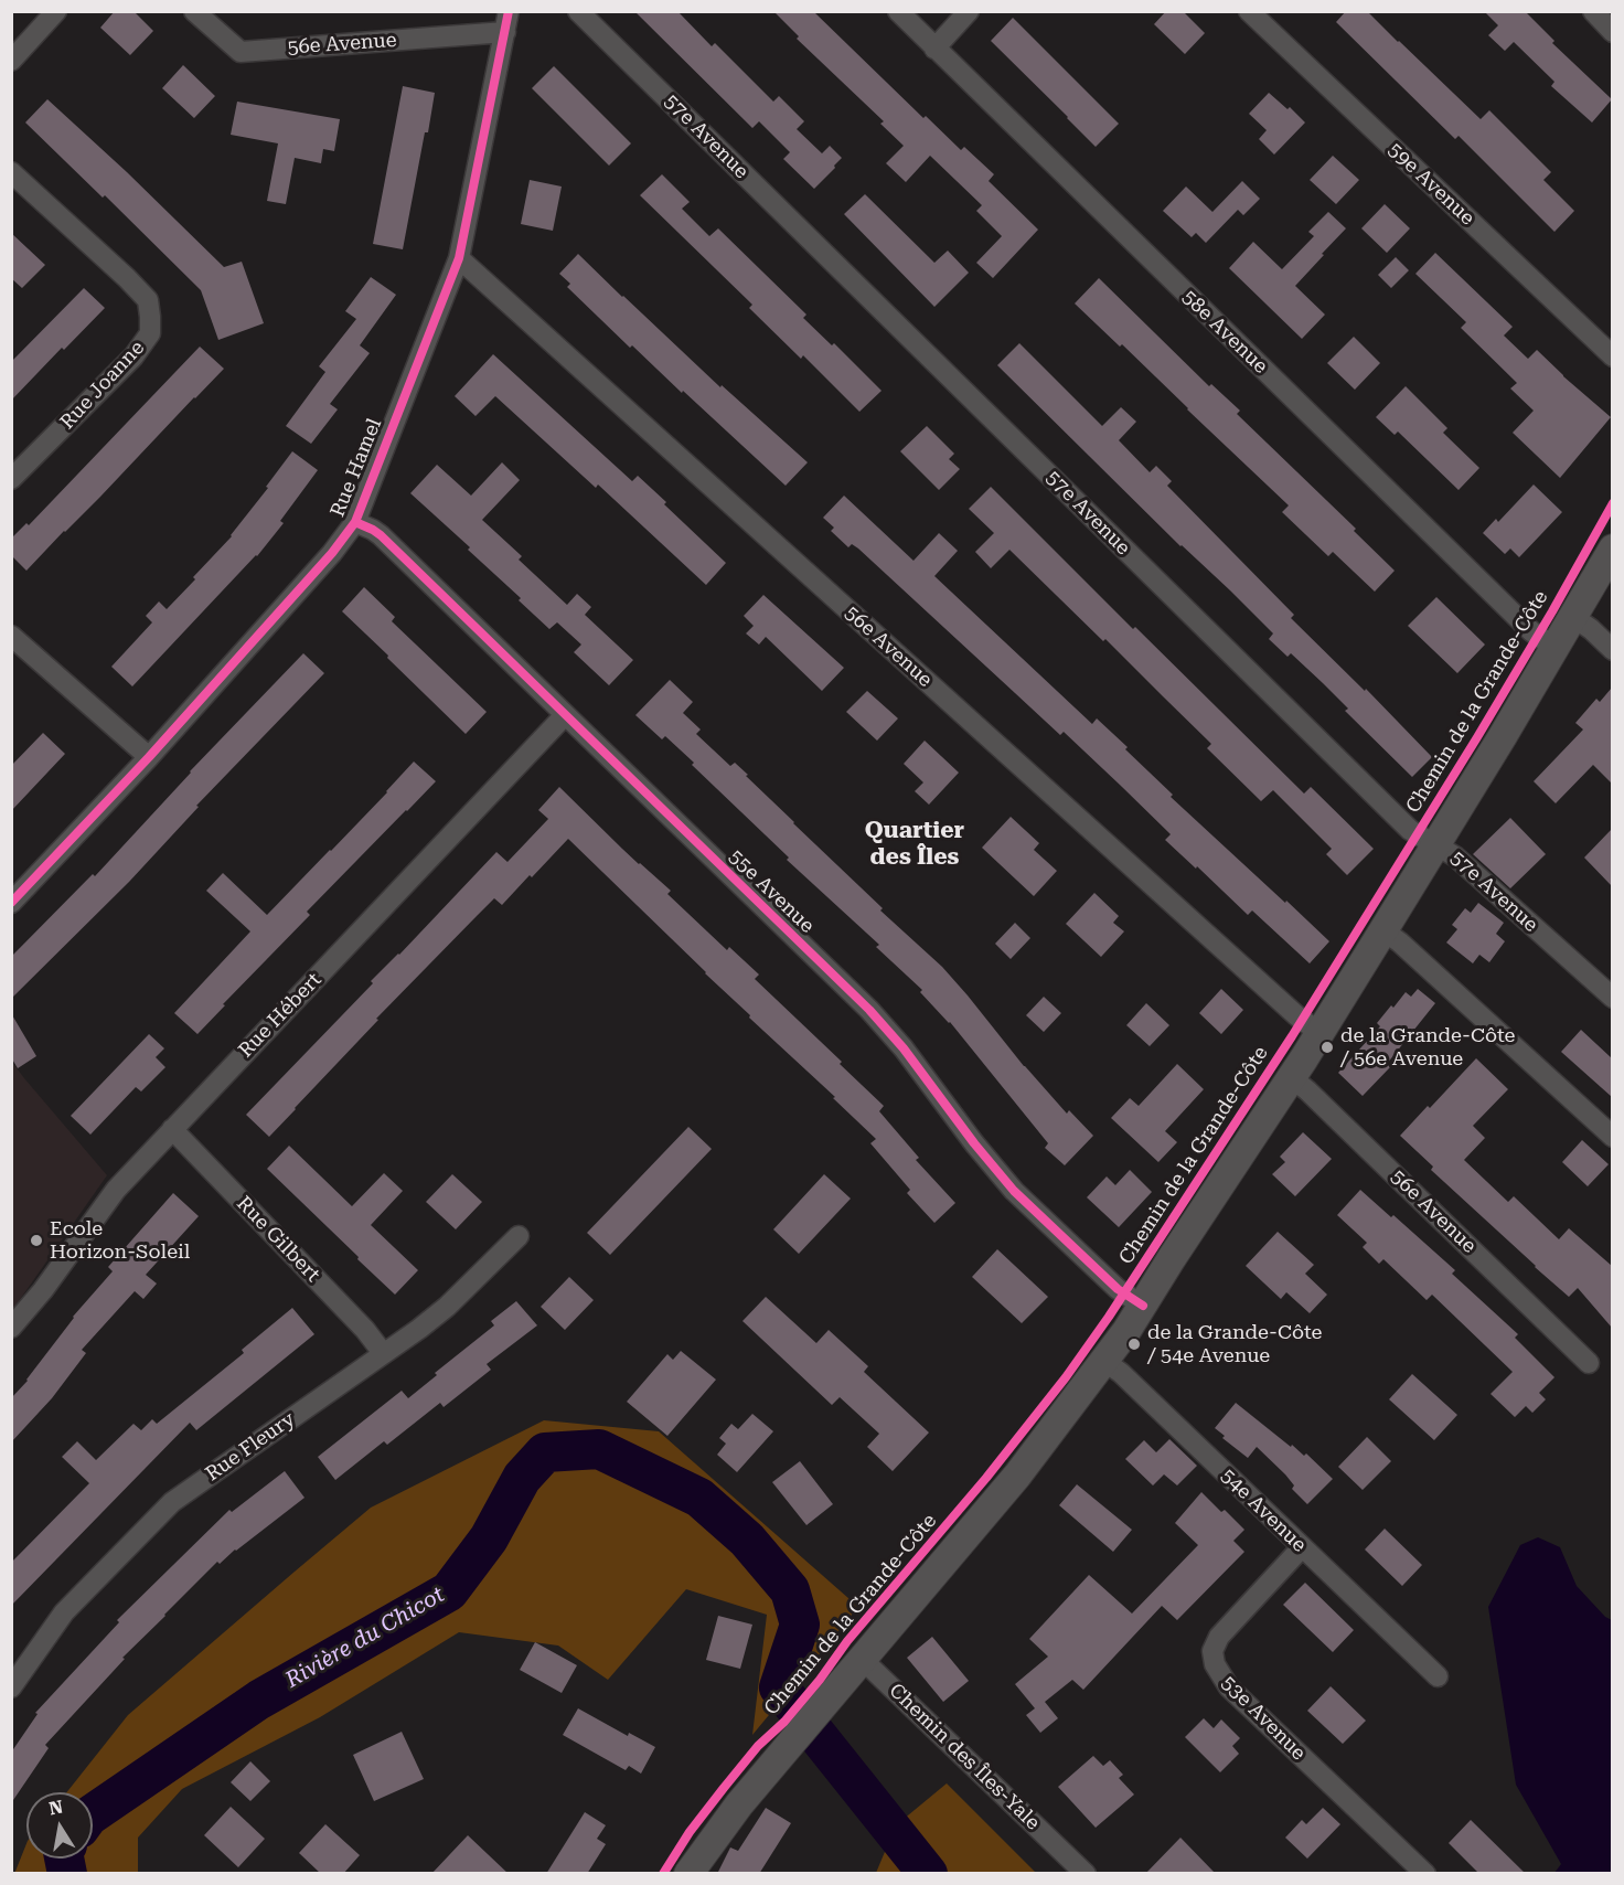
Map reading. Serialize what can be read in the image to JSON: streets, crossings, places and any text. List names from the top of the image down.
{
  "streets": {
    "main road": ["Chemin de la Grande-Côte"],
    "street": [
      "56e Avenue",
      "57e Avenue",
      "59e Avenue",
      "58e Avenue",
      "Rue Joanne",
      "Rue Hamel",
      "55e Avenue",
      "Rue Hébert",
      "Rue Gilbert",
      "Rue Fleury",
      "54e Avenue",
      "53e Avenue",
      "Chemin des Îles-Yale"
    ]
  },
  "crossings": [
    ["56e Avenue", "Rue Hamel"],
    ["56e Avenue", "Chemin de la Grande-Côte"],
    ["57e Avenue", "Chemin de la Grande-Côte"],
    ["58e Avenue", "Chemin de la Grande-Côte"],
    ["Rue Hamel", "55e Avenue"],
    ["Chemin de la Grande-Côte", "55e Avenue"],
    ["Chemin de la Grande-Côte", "54e Avenue"],
    ["Chemin de la Grande-Côte", "Chemin des Îles-Yale"],
    ["55e Avenue", "Rue Hébert"],
    ["Rue Hébert", "Rue Gilbert"],
    ["Rue Gilbert", "Rue Fleury"],
    ["54e Avenue", "53e Avenue"]
  ],
  "districts": ["Quartier des Îles"],
  "water": ["Rivière du Chicot"],
  "places": ["de la Grande-Côte / 56e Avenue", "Ecole Horizon-Soleil", "de la Grande-Côte / 54e Avenue"],
  "north": "top"
}
